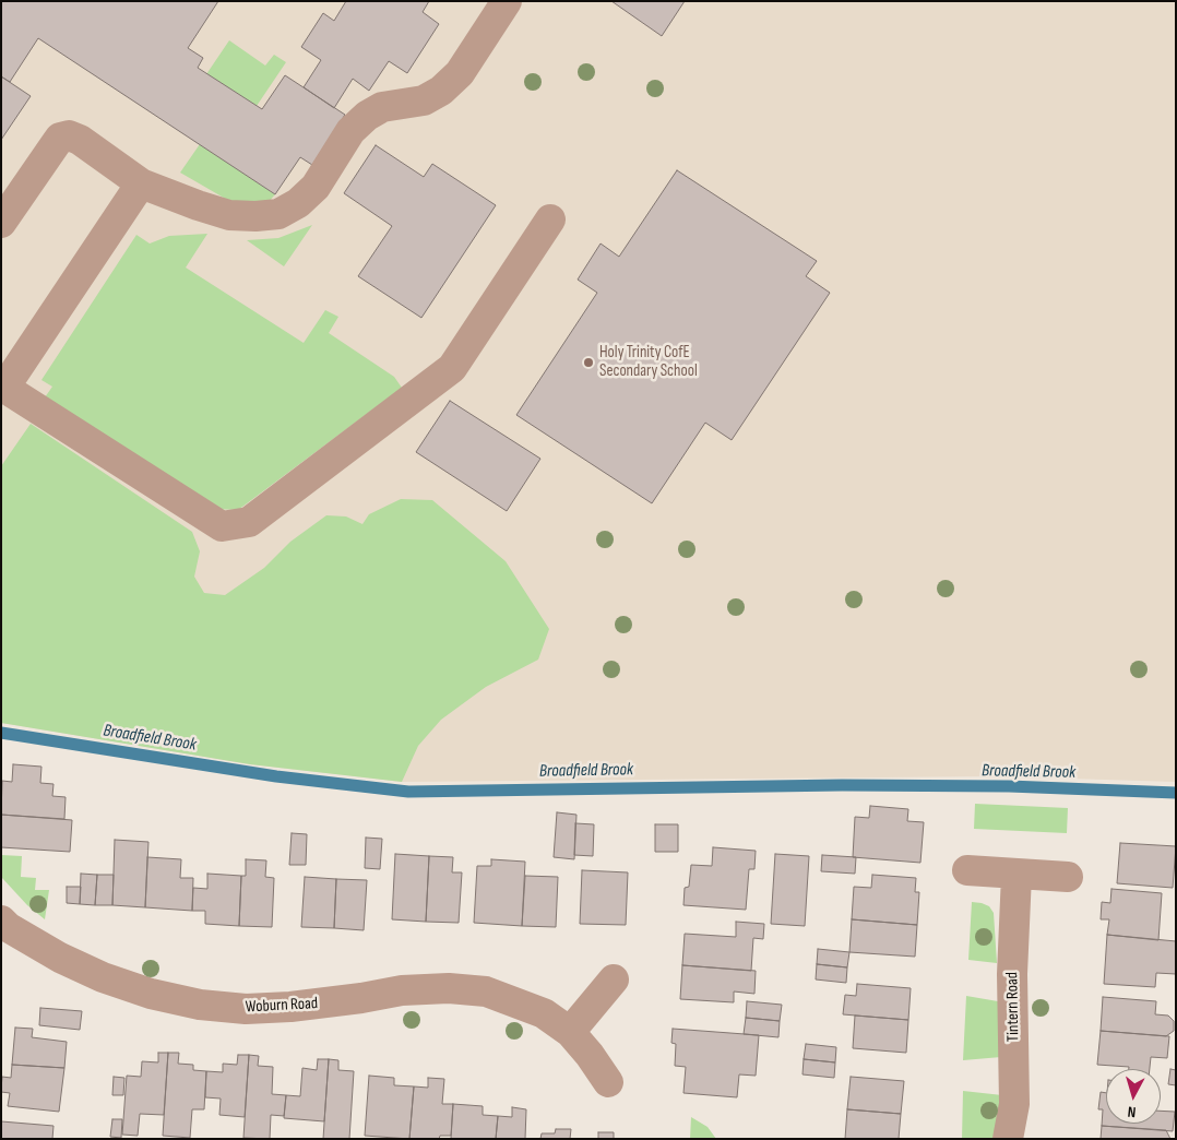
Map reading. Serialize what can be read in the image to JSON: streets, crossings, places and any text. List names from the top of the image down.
{
  "streets": {
    "street": ["Woburn Road", "Tintern Road"]
  },
  "water": ["Broadfield Brook"],
  "places": ["Holy Trinity CofE Secondary School"],
  "north": "bottom"
}
